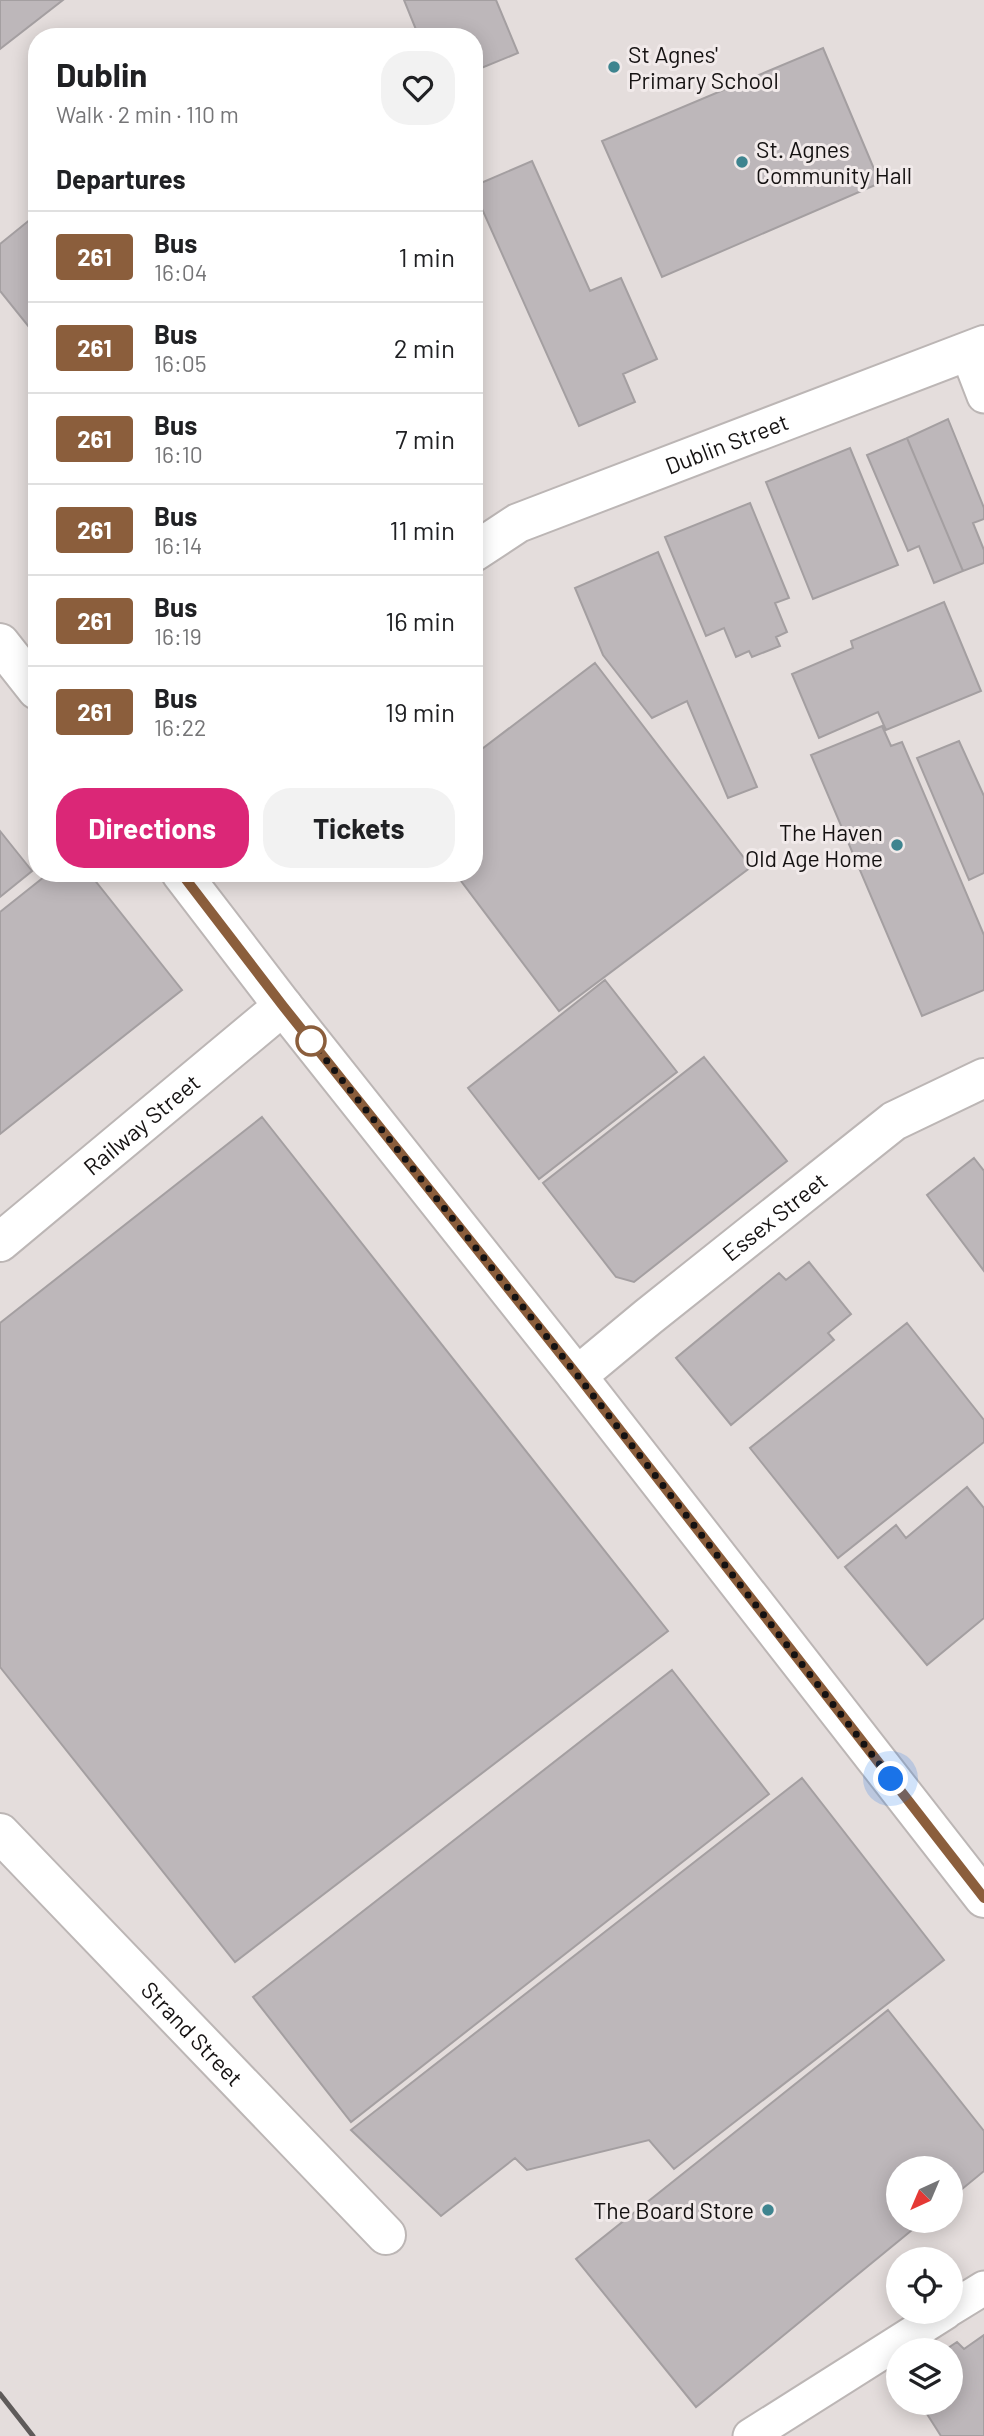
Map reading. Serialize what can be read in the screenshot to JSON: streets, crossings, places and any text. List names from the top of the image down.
{
  "streets": {
    "street": [
      "Dublin Street",
      "Railway Street",
      "Essex Street",
      "Strand Street"
    ]
  },
  "places": [
    "St Agnes' Primary School",
    "St. Agnes Community Hall",
    "The Haven Old Age Home",
    "The Board Store"
  ],
  "lines": ["bus line 261"],
  "north": "bottom left",
  "page": {
    "heading": [
      ["Dublin", "Walk · 2 min · 110 m"],
      "Departures"
    ],
    "list": [
      {
        "mark": "261",
        "name": "Bus",
        "note": "16:04",
        "value": "1 min"
      },
      {
        "mark": "261",
        "name": "Bus",
        "note": "16:05",
        "value": "2 min"
      },
      {
        "mark": "261",
        "name": "Bus",
        "note": "16:10",
        "value": "7 min"
      },
      {
        "mark": "261",
        "name": "Bus",
        "note": "16:14",
        "value": "11 min"
      },
      {
        "mark": "261",
        "name": "Bus",
        "note": "16:19",
        "value": "16 min"
      },
      {
        "mark": "261",
        "name": "Bus",
        "note": "16:22",
        "value": "19 min"
      }
    ],
    "buttons": ["Directions", "Tickets"]
  }
}
